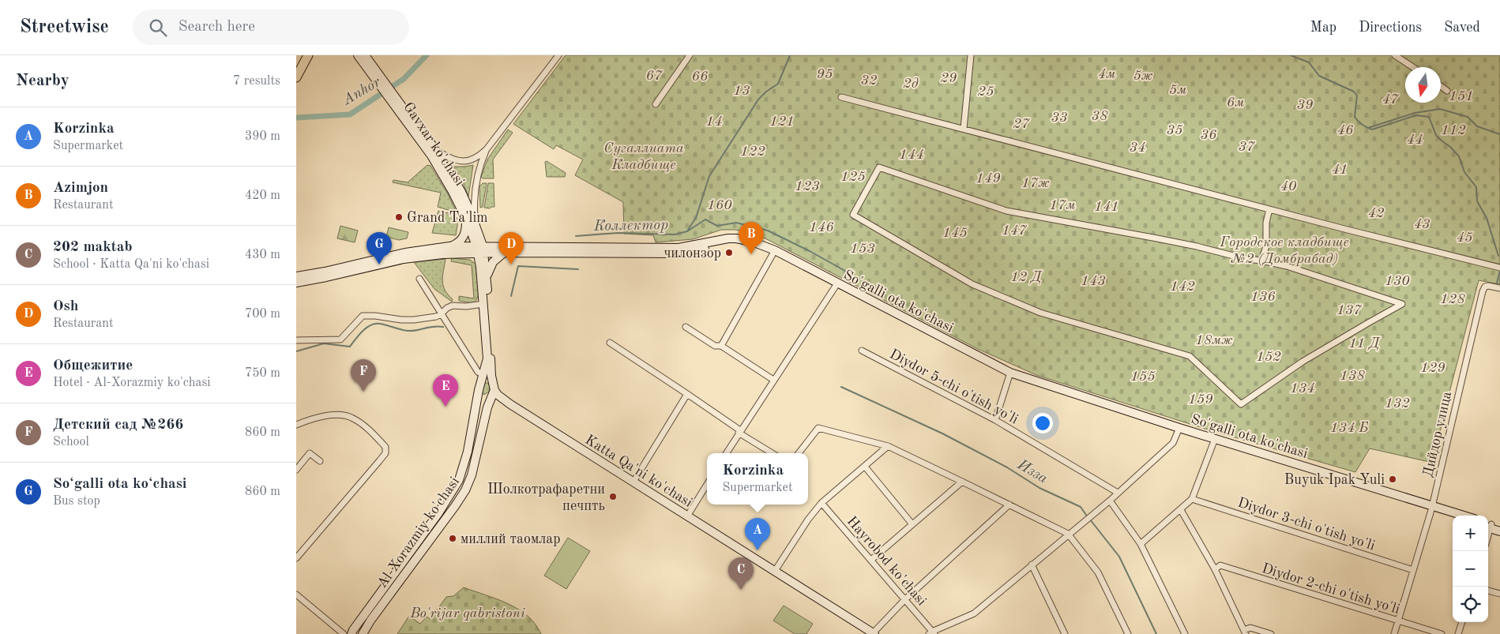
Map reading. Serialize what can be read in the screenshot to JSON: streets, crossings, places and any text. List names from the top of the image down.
{
  "streets": {
    "main road": [
      "Gavxar ko'chasi",
      "So'galli ota ko'chasi",
      "Katta Qa'ni ko'chasi",
      "Al-Xorazmiy ko'chasi"
    ],
    "street": [
      "Diydor 5-chi o'tish yo'li",
      "Дийдор улица",
      "Diydor 3-chi o'tish yo'li",
      "Hayrobod ko'chasi",
      "Diydor 2-chi o'tish yo'li"
    ]
  },
  "crossings": [
    ["Gavxar ko'chasi", "So'galli ota ko'chasi"],
    ["Gavxar ko'chasi", "Al-Xorazmiy ko'chasi"],
    ["So'galli ota ko'chasi", "Дийдор улица"],
    ["So'galli ota ko'chasi", "Al-Xorazmiy ko'chasi"]
  ],
  "water": ["Anhor", "Коллектор", "Изза"],
  "parks": [
    "95",
    "4м",
    "67",
    "5ж",
    "66",
    "29",
    "32",
    "2д",
    "5м",
    "13",
    "25",
    "151",
    "47",
    "6м",
    "39",
    "38",
    "33",
    "14",
    "121",
    "27",
    "35",
    "46",
    "112",
    "36",
    "44",
    "37",
    "34",
    "Сугаллиата Кладбище",
    "122",
    "144",
    "41",
    "125",
    "149",
    "17ж",
    "123",
    "40",
    "160",
    "17м",
    "141",
    "42",
    "43",
    "146",
    "147",
    "145",
    "45",
    "Городское кладбище №2 (Домбрабад)",
    "153",
    "12 Д",
    "143",
    "130",
    "142",
    "136",
    "128",
    "137",
    "18мж",
    "11 Д",
    "152",
    "129",
    "138",
    "155",
    "134",
    "159",
    "132",
    "134 Б",
    "Bo'rijar qabristoni"
  ],
  "places": [
    "Grand Ta'lim",
    "чилонзор",
    "Buyuk Ipak Yuli",
    "Шолкотрафаретни печпть",
    "миллий таомлар"
  ],
  "north": "bottom",
  "page": {
    "header": "Streetwise",
    "search": "Search here",
    "nav": ["Map", "Directions", "Saved"],
    "heading": ["Nearby", "7 results"],
    "list": [
      {
        "mark": "A",
        "name": "Korzinka",
        "note": "Supermarket",
        "value": "390 m"
      },
      {
        "mark": "B",
        "name": "Azimjon",
        "note": "Restaurant",
        "value": "420 m"
      },
      {
        "mark": "C",
        "name": "202 maktab",
        "note": "School · Katta Qa'ni ko'chasi",
        "value": "430 m"
      },
      {
        "mark": "D",
        "name": "Osh",
        "note": "Restaurant",
        "value": "700 m"
      },
      {
        "mark": "E",
        "name": "Общежитие",
        "note": "Hotel · Al-Xorazmiy ko'chasi",
        "value": "750 m"
      },
      {
        "mark": "F",
        "name": "Детский сад №266",
        "note": "School",
        "value": "860 m"
      },
      {
        "mark": "G",
        "name": "Soʻgalli ota koʻchasi",
        "note": "Bus stop",
        "value": "860 m"
      }
    ],
    "pins": [
      "B",
      "D",
      "G",
      "F",
      "E",
      "A",
      "C"
    ],
    "popup": ["Korzinka", "Supermarket"],
    "map_buttons": ["+", "−"]
  }
}
